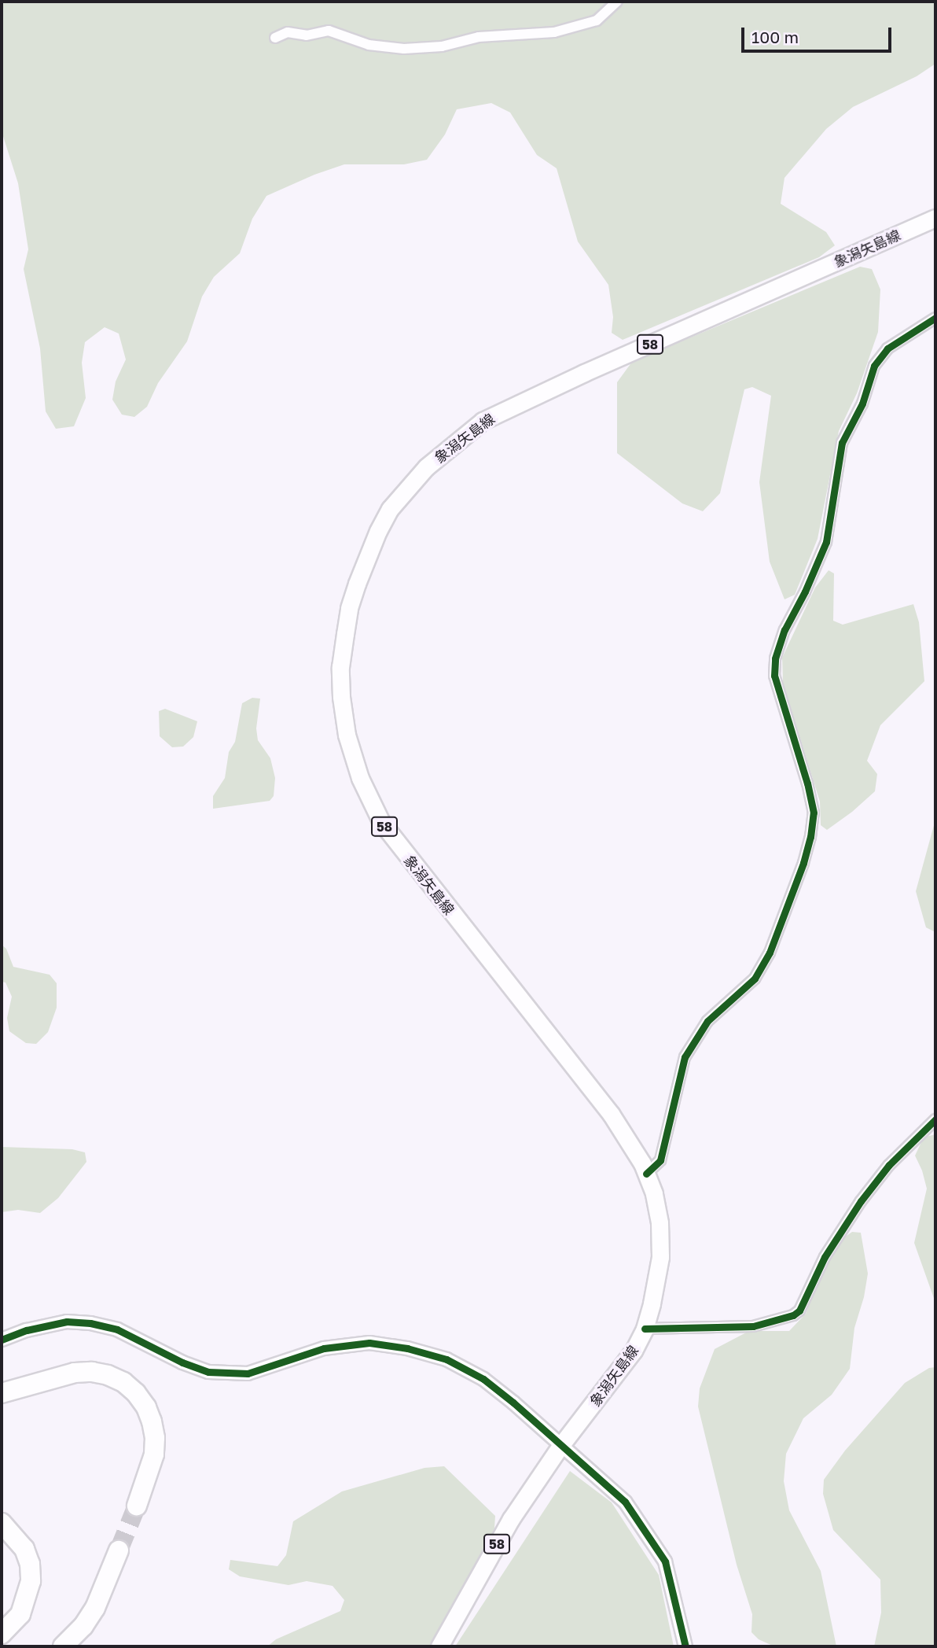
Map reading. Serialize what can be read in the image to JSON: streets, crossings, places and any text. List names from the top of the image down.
{
  "streets": {
    "main road": ["象潟矢島線", "58"]
  },
  "scale_bar": "100 m"
}
